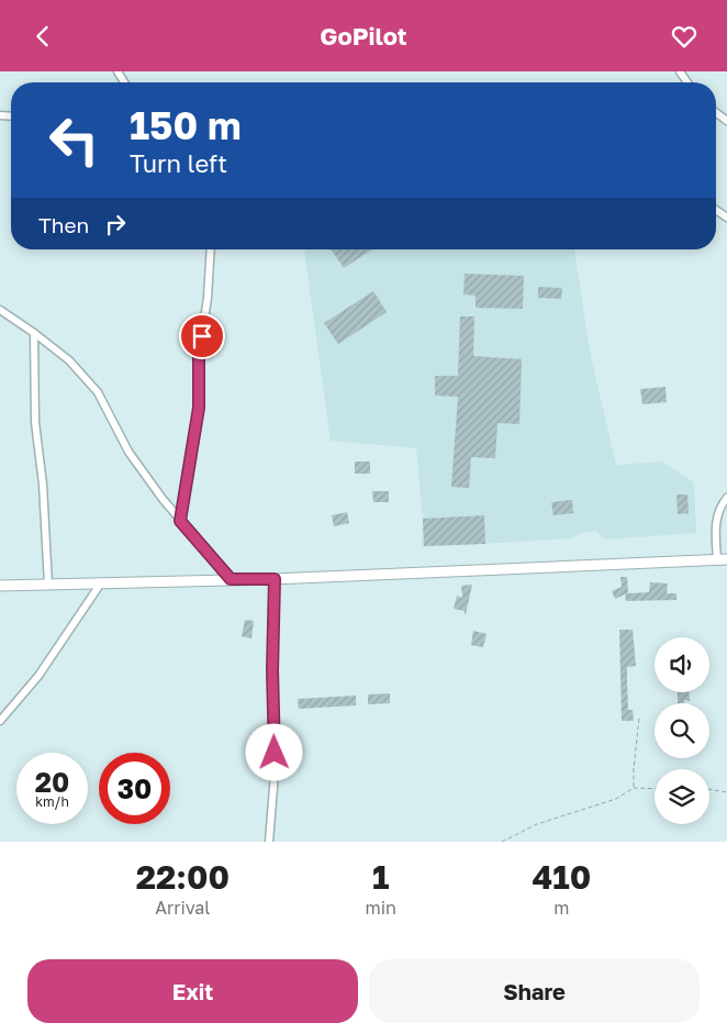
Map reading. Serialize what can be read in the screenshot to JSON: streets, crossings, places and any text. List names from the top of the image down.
{
  "page": {
    "header": "GoPilot",
    "turn": ["150 m", "Turn left"],
    "then": "Then",
    "speed": "20 km/h",
    "limit": "30",
    "eta": [
      "22:00",
      "Arrival",
      "1",
      "min",
      "410",
      "m"
    ],
    "buttons": ["Exit", "Share"]
  }
}
